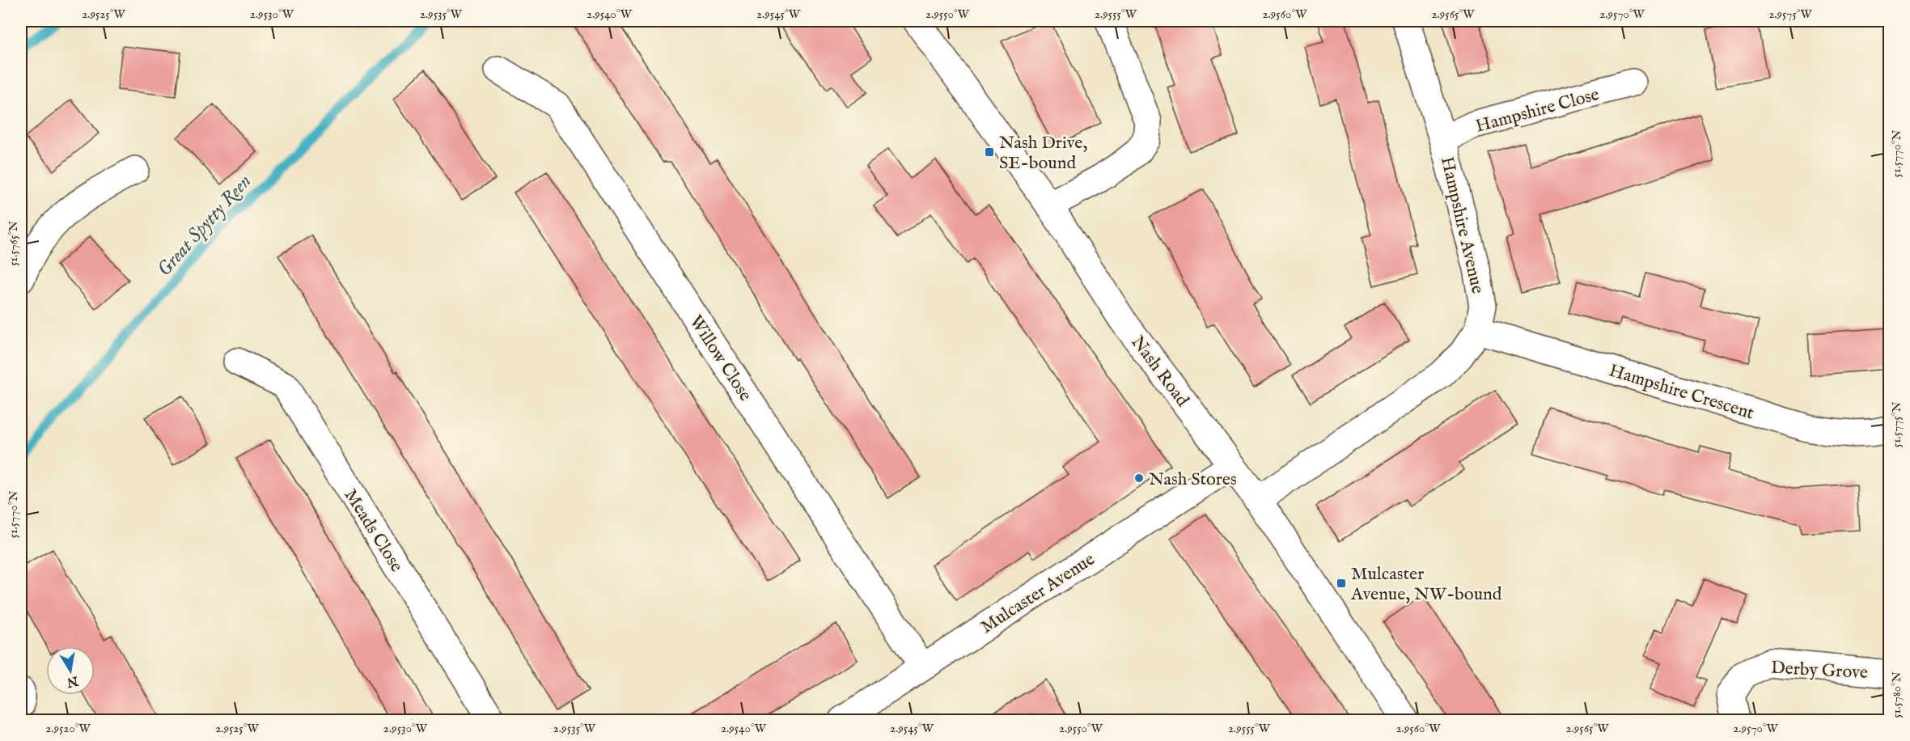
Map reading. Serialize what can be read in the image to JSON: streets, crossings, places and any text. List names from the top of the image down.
{
  "streets": {
    "street": [
      "Hampshire Close",
      "Hampshire Avenue",
      "Willow Close",
      "Nash Road",
      "Hampshire Crescent",
      "Meads Close",
      "Mulcaster Avenue",
      "Derby Grove"
    ]
  },
  "crossings": [
    ["Hampshire Close", "Hampshire Avenue"],
    ["Hampshire Avenue", "Nash Road"],
    ["Hampshire Avenue", "Hampshire Crescent"],
    ["Willow Close", "Mulcaster Avenue"],
    ["Nash Road", "Mulcaster Avenue"]
  ],
  "water": ["Great Spytty Reen"],
  "places": {
    "transit": ["Nash Drive, SE-bound", "Mulcaster Avenue, NW-bound"],
    "other": ["Nash Stores"]
  },
  "north": "bottom",
  "coordinates": [
    "2.9525°W",
    "2.9530°W",
    "2.9535°W",
    "2.9540°W",
    "2.9545°W",
    "2.9550°W",
    "2.9555°W",
    "2.9560°W",
    "2.9565°W",
    "2.9570°W",
    "2.9575°W",
    "51.5770°N",
    "51.5765°N",
    "51.5775°N",
    "51.5780°N",
    "2.9520°W"
  ]
}
